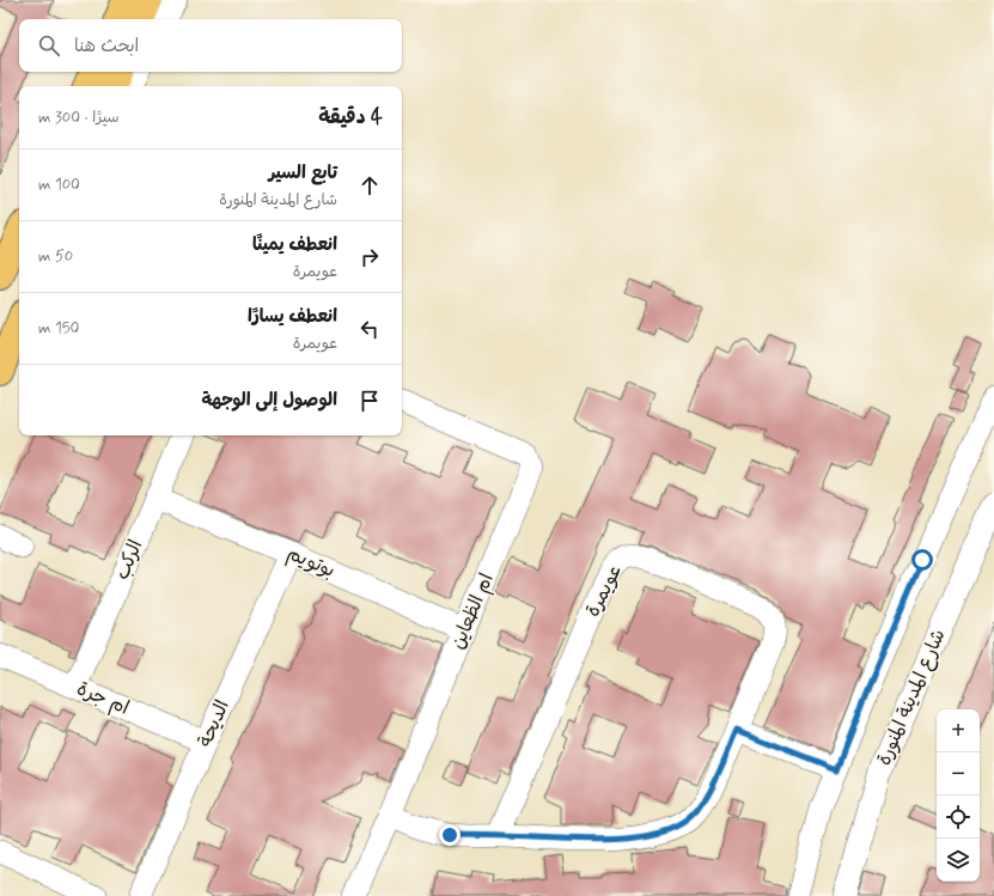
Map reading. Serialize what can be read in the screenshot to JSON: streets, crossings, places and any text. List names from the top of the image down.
{
  "streets": {
    "street": [
      "الركب",
      "بوتويم",
      "عويمرة",
      "ام الظعاين",
      "شارع المدينة المنورة",
      "ام جرة",
      "الديحة"
    ]
  },
  "crossings": [
    ["الركب", "بوتويم"],
    ["الركب", "ام جرة"],
    ["بوتويم", "ام الظعاين"],
    ["بوتويم", "الديحة"],
    ["عويمرة", "ام الظعاين"],
    ["ام جرة", "الديحة"]
  ],
  "page": {
    "search": "ابحث هنا",
    "heading": ["4 دقيقة", "سيرًا · 300 m"],
    "list": [
      ["تابع السير", "شارع المدينة المنورة", "100 m"],
      ["انعطف يمينًا", "عويمرة", "50 m"],
      ["انعطف يسارًا", "عويمرة", "150 m"],
      "الوصول إلى الوجهة"
    ],
    "map_buttons": ["+", "−"]
  }
}
